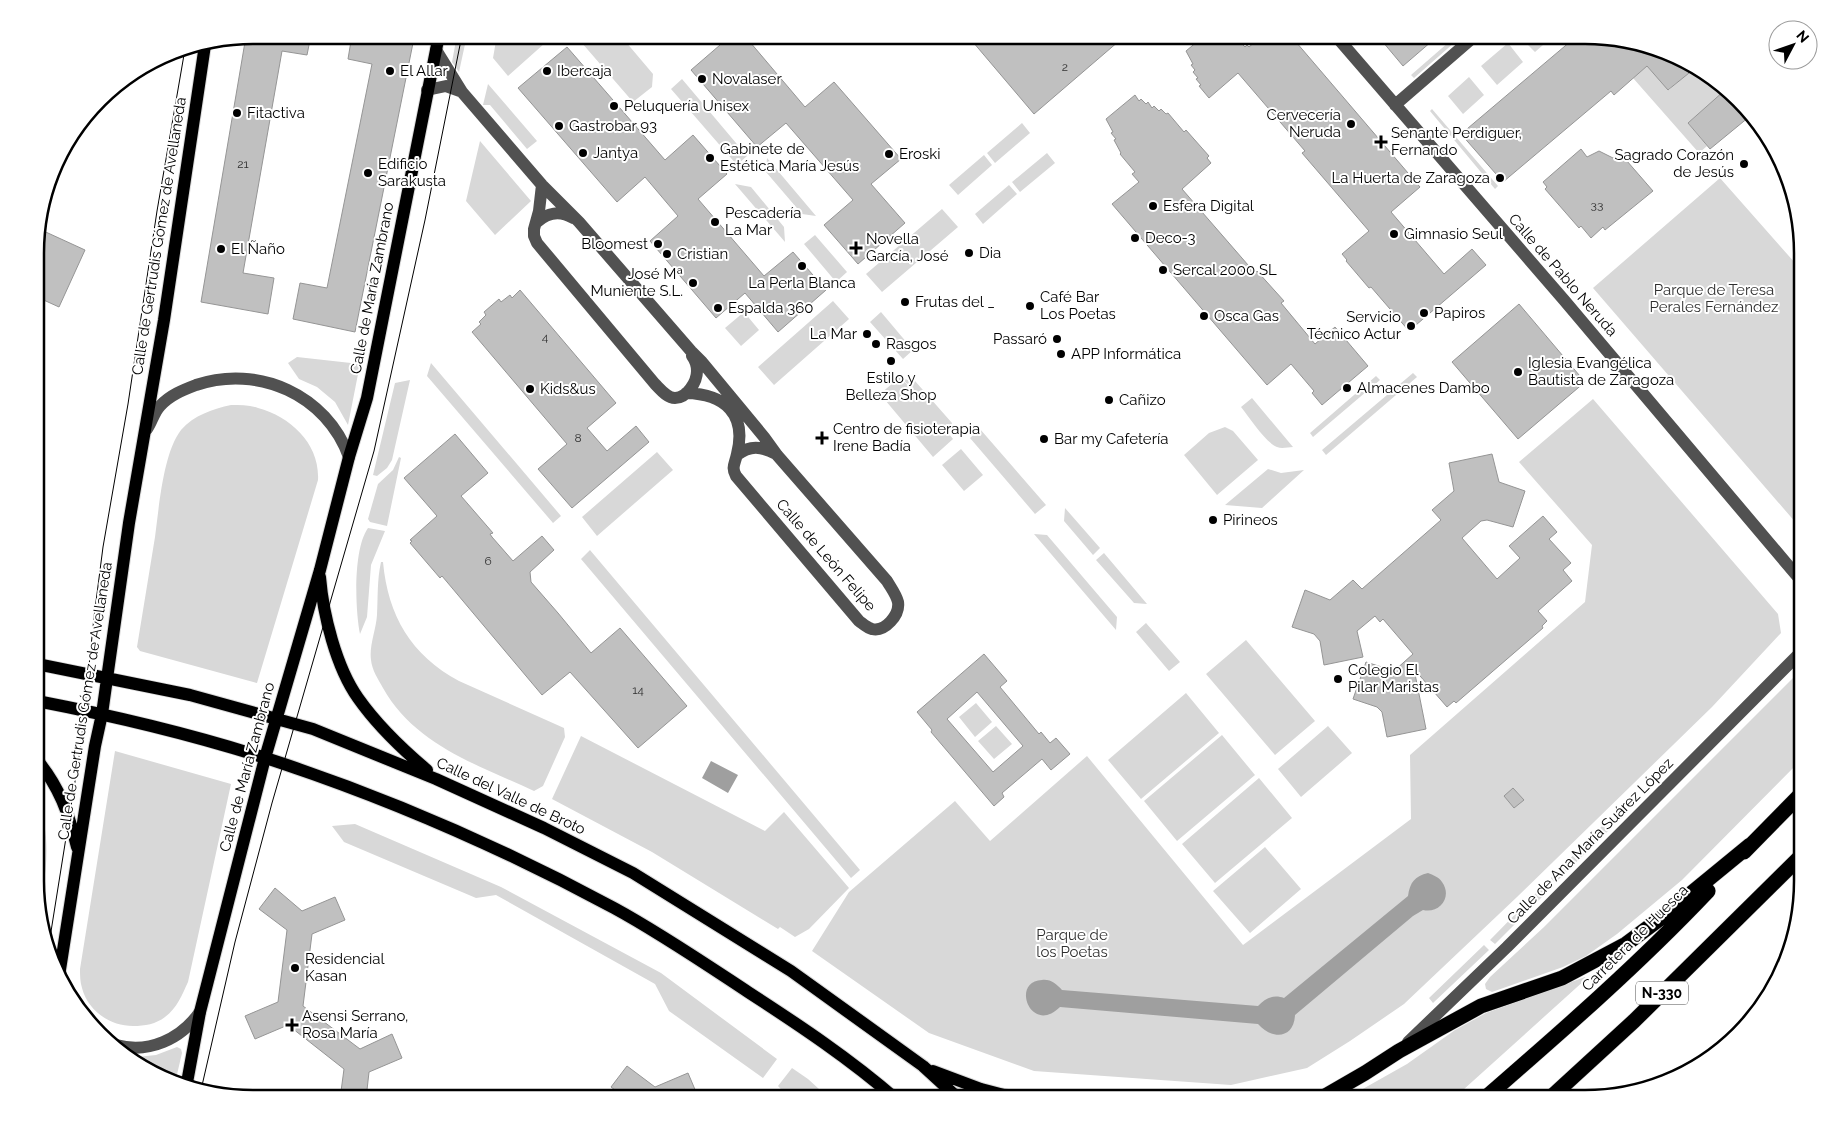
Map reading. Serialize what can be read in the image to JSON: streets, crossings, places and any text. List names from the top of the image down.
{
  "streets": {
    "highway": ["Carretera de Huesca", "N-330"],
    "main road": ["Calle de Gertrudis Gómez de Avellaneda", "Calle de María Zambrano", "Calle del Valle de Broto"],
    "street": ["Calle de Pablo Neruda", "Calle de León Felipe", "Calle de Ana María Suárez López"]
  },
  "crossings": [
    ["Calle de Gertrudis Gómez de Avellaneda", "Calle de María Zambrano"],
    ["Calle de Gertrudis Gómez de Avellaneda", "Calle del Valle de Broto"],
    ["Calle de María Zambrano", "Calle de León Felipe"],
    ["Calle de María Zambrano", "Calle del Valle de Broto"]
  ],
  "parks": ["Parque de Teresa Perales Fernández", "Parque de los Poetas"],
  "places": {
    "other": [
      "El Allar",
      "Ibercaja",
      "Novalaser",
      "Peluquería Unisex",
      "Fitactiva",
      "Cervecería Neruda",
      "Gastrobar 93",
      "Jantya",
      "Eroski",
      "Gabinete de Estética María Jesús",
      "Sagrado Corazón de Jesús",
      "Edificio Sarakusta",
      "La Huerta de Zaragoza",
      "Esfera Digital",
      "Pescadería La Mar",
      "Gimnasio Seul",
      "Deco-3",
      "Bloomest",
      "El Ñaño",
      "Dia",
      "Cristian",
      "La Perla Blanca",
      "Sercal 2000 SL",
      "José Mª Muniente S.L.",
      "Frutas del _",
      "Café Bar Los Poetas",
      "Espalda 360",
      "Papiros",
      "Osca Gas",
      "Servicio Técnico Actur",
      "La Mar",
      "Passaró",
      "Rasgos",
      "APP Informática",
      "Estilo y Belleza Shop",
      "Iglesia Evangélica Bautista de Zaragoza",
      "Almacenes Dambo",
      "Kids&us",
      "Cañizo",
      "Bar my Cafetería",
      "Pirineos",
      "Colegio El Pilar Maristas",
      "Residencial Kasan"
    ],
    "health": [
      "Senante Perdiguer, Fernando",
      "Novella García, José",
      "Centro de fisioterapia Irene Badía",
      "Asensi Serrano, Rosa María"
    ]
  },
  "house_numbers": [
    "2",
    "21",
    "33",
    "4",
    "8",
    "6",
    "14"
  ],
  "north": "top right"
}
